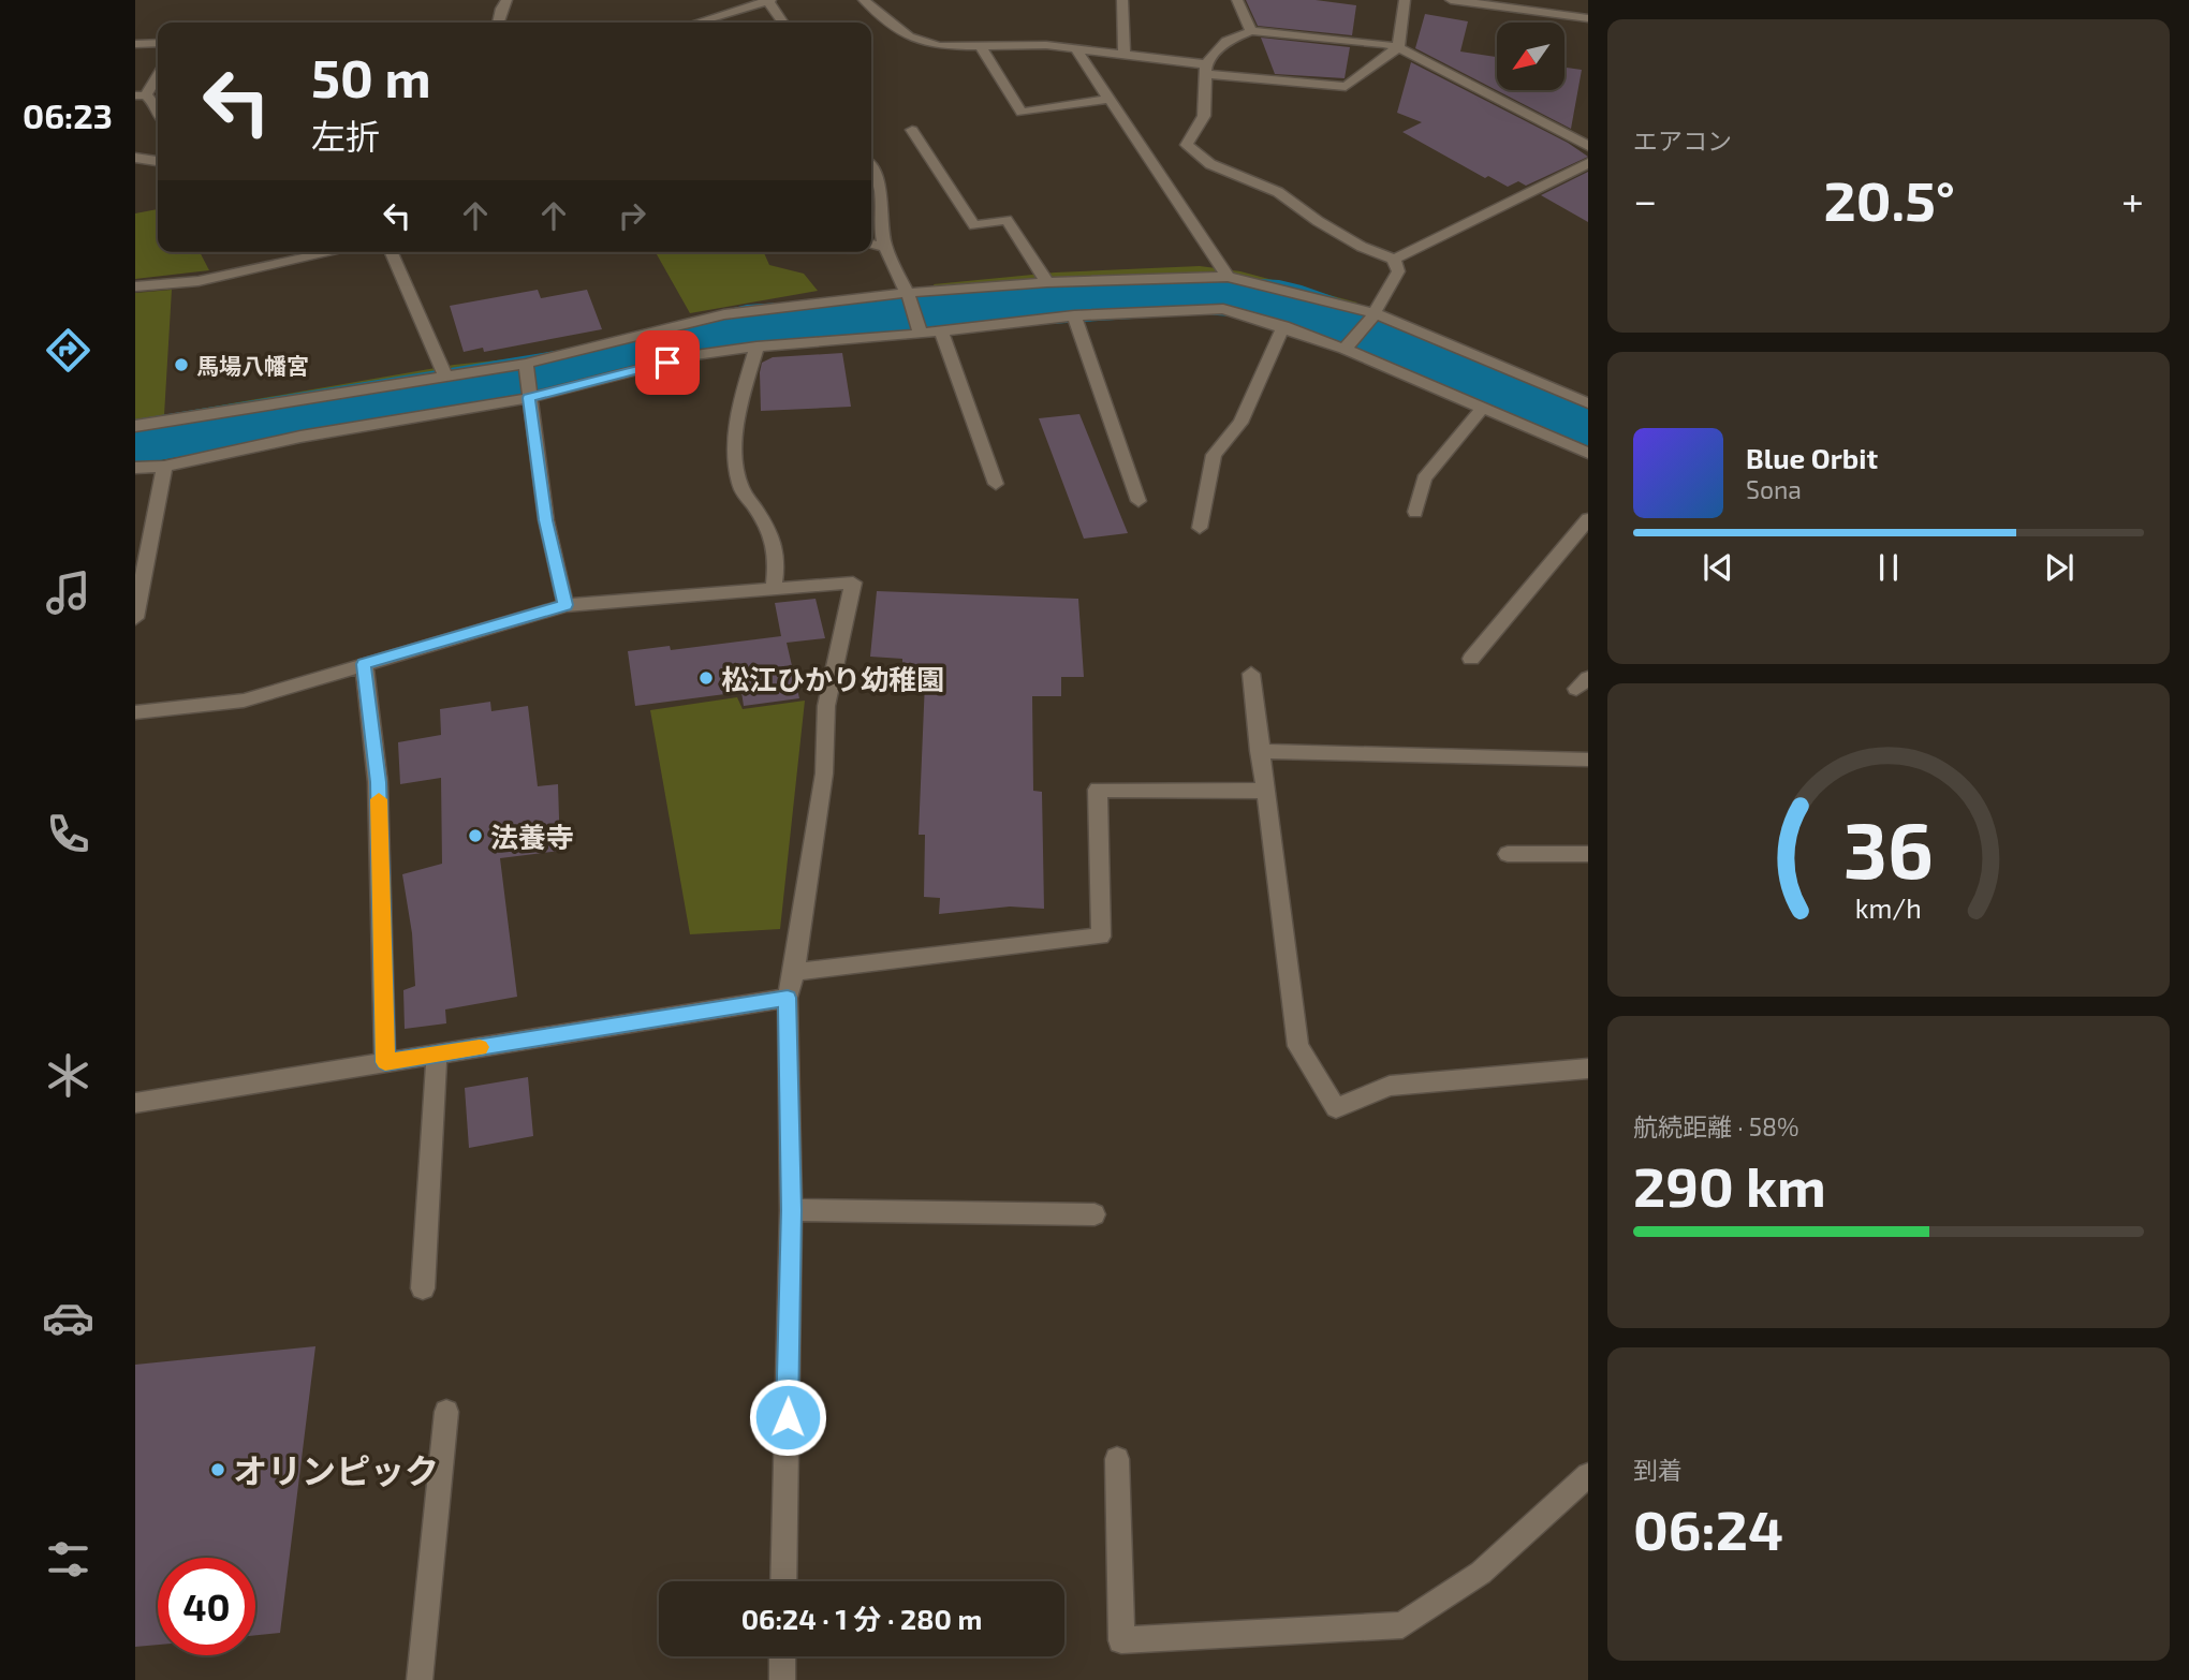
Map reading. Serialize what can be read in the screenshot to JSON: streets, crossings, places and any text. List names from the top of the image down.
{
  "places": [
    "馬場八幡宮",
    "松江ひかり幼稚園",
    "法養寺",
    "オリンピック"
  ],
  "north": "bottom left",
  "page": {
    "tabs": "06:23",
    "tile": [
      "エアコン",
      ["航続距離 · 58%", "290 km"],
      ["到着", "06:24"]
    ],
    "turn": ["50 m", "左折"],
    "heat": ["−", "20.5°", "+"],
    "song": ["Blue Orbit", "Sona"],
    "limit": "40",
    "trip": "06:24 · 1 分 · 280 m",
    "gauge": ["36", "km/h"]
  }
}
